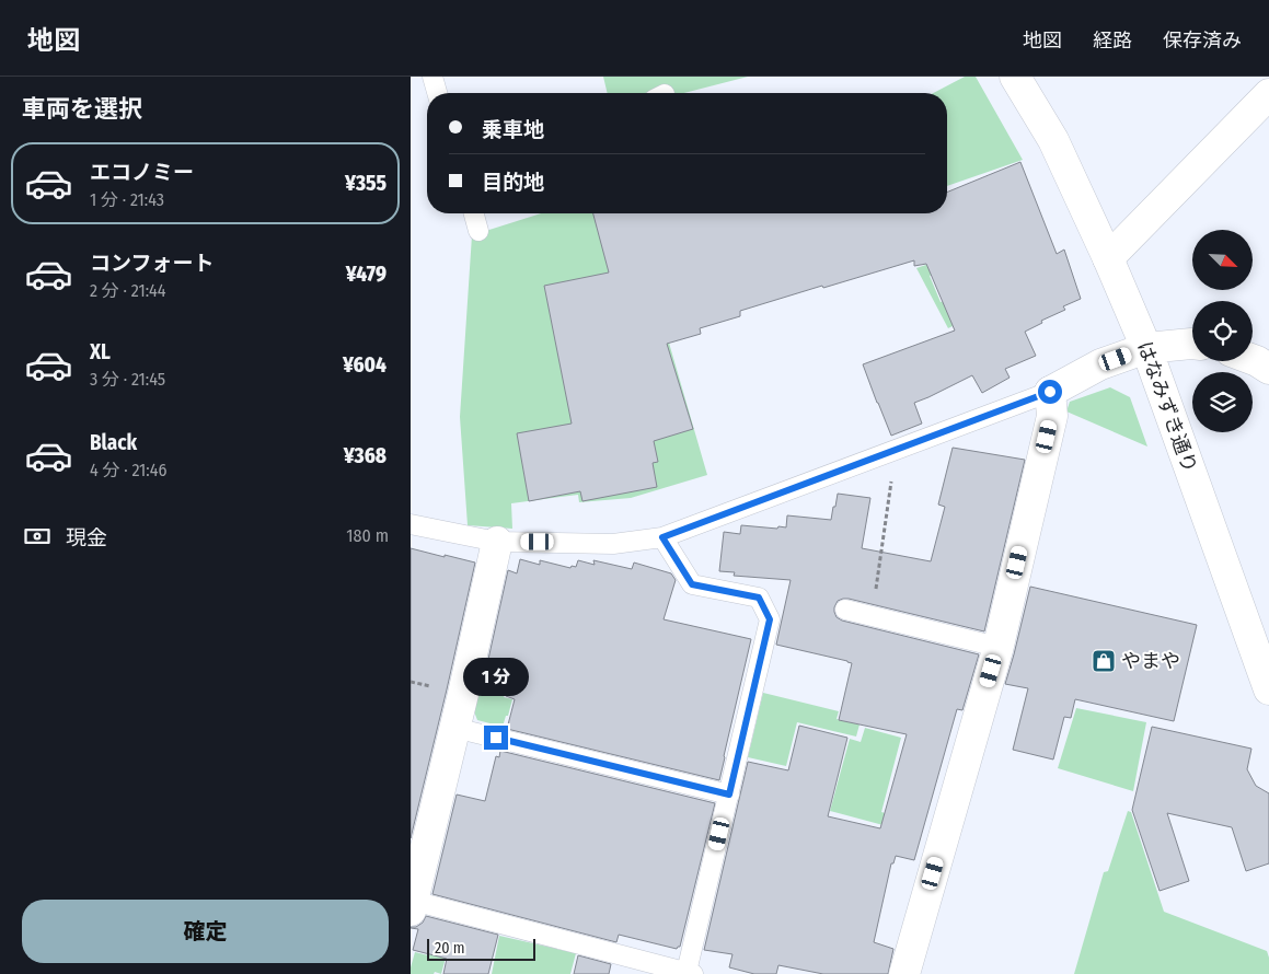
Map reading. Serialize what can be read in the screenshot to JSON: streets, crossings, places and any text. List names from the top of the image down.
{
  "streets": {
    "street": ["はなみずき通り"]
  },
  "places": {
    "shop": ["やまや"]
  },
  "scale_bar": "20 m",
  "north": "bottom right",
  "page": {
    "header": "地図",
    "nav": ["地図", "経路", "保存済み"],
    "heading": "車両を選択",
    "banner": ["乗車地", "目的地"],
    "list": [
      {
        "name": "エコノミー",
        "note": "1 分 · 21:43",
        "value": "¥355"
      },
      {
        "name": "コンフォート",
        "note": "2 分 · 21:44",
        "value": "¥479"
      },
      {
        "name": "XL",
        "note": "3 分 · 21:45",
        "value": "¥604"
      },
      {
        "name": "Black",
        "note": "4 分 · 21:46",
        "value": "¥368"
      }
    ],
    "pay": ["現金", "180 m"],
    "bubble": "1 分",
    "buttons": "確定",
    "scale": "20 m"
  }
}
